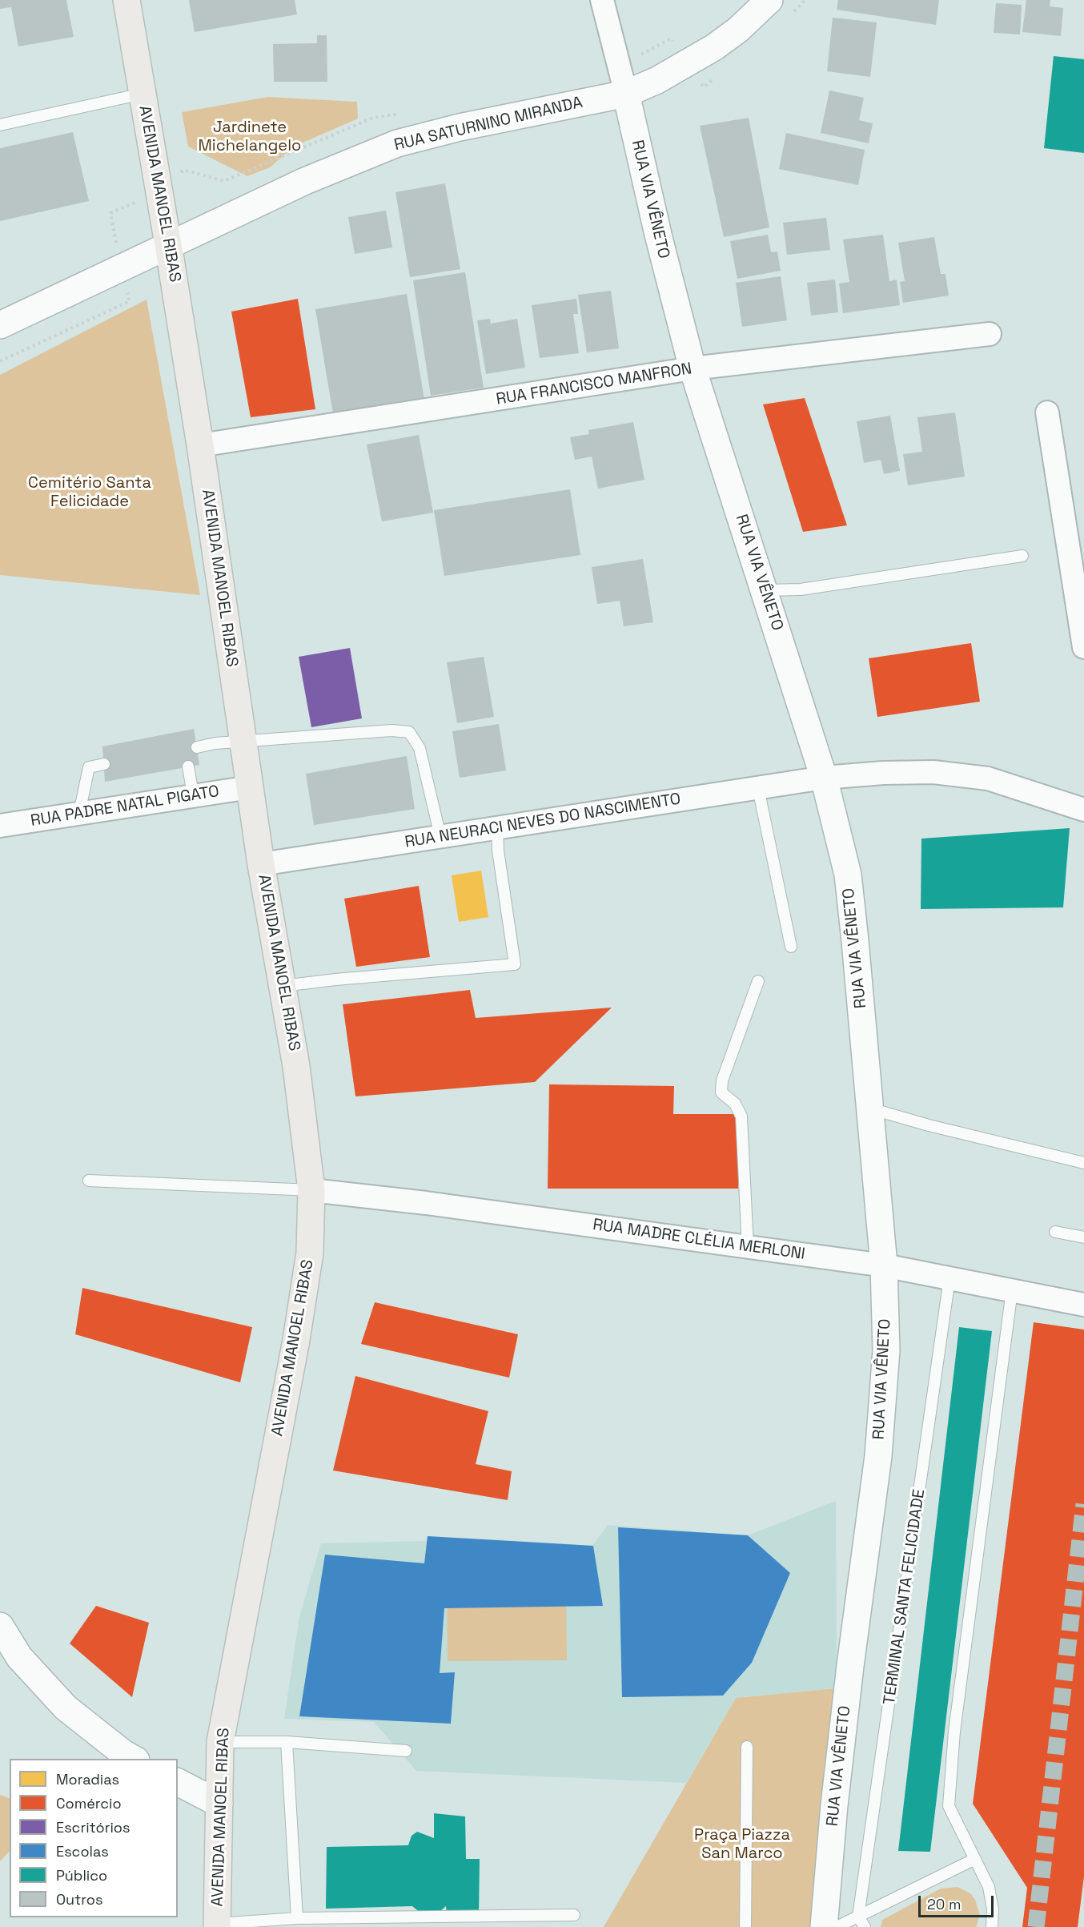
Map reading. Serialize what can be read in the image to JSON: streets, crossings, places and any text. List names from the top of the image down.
{
  "streets": {
    "main road": ["RUA SATURNINO MIRANDA", "AVENIDA MANOEL RIBAS", "RUA VIA VÊNETO"],
    "street": [
      "RUA FRANCISCO MANFRON",
      "RUA PADRE NATAL PIGATO",
      "RUA NEURACI NEVES DO NASCIMENTO",
      "RUA MADRE CLÉLIA MERLONI"
    ],
    "lane": ["TERMINAL SANTA FELICIDADE"]
  },
  "crossings": [
    ["RUA SATURNINO MIRANDA", "AVENIDA MANOEL RIBAS"],
    ["RUA SATURNINO MIRANDA", "RUA VIA VÊNETO"],
    ["AVENIDA MANOEL RIBAS", "RUA FRANCISCO MANFRON"],
    ["AVENIDA MANOEL RIBAS", "RUA PADRE NATAL PIGATO"],
    ["AVENIDA MANOEL RIBAS", "RUA NEURACI NEVES DO NASCIMENTO"],
    ["AVENIDA MANOEL RIBAS", "RUA MADRE CLÉLIA MERLONI"],
    ["RUA VIA VÊNETO", "RUA FRANCISCO MANFRON"],
    ["RUA VIA VÊNETO", "RUA NEURACI NEVES DO NASCIMENTO"],
    ["RUA VIA VÊNETO", "RUA MADRE CLÉLIA MERLONI"],
    ["RUA MADRE CLÉLIA MERLONI", "TERMINAL SANTA FELICIDADE"]
  ],
  "parks": ["Jardinete Michelangelo", "Cemitério Santa Felicidade", "Praça Piazza San Marco"],
  "legend": [
    "Moradias",
    "Comércio",
    "Escritórios",
    "Escolas",
    "Público",
    "Outros"
  ],
  "scale_bar": "20 m"
}
